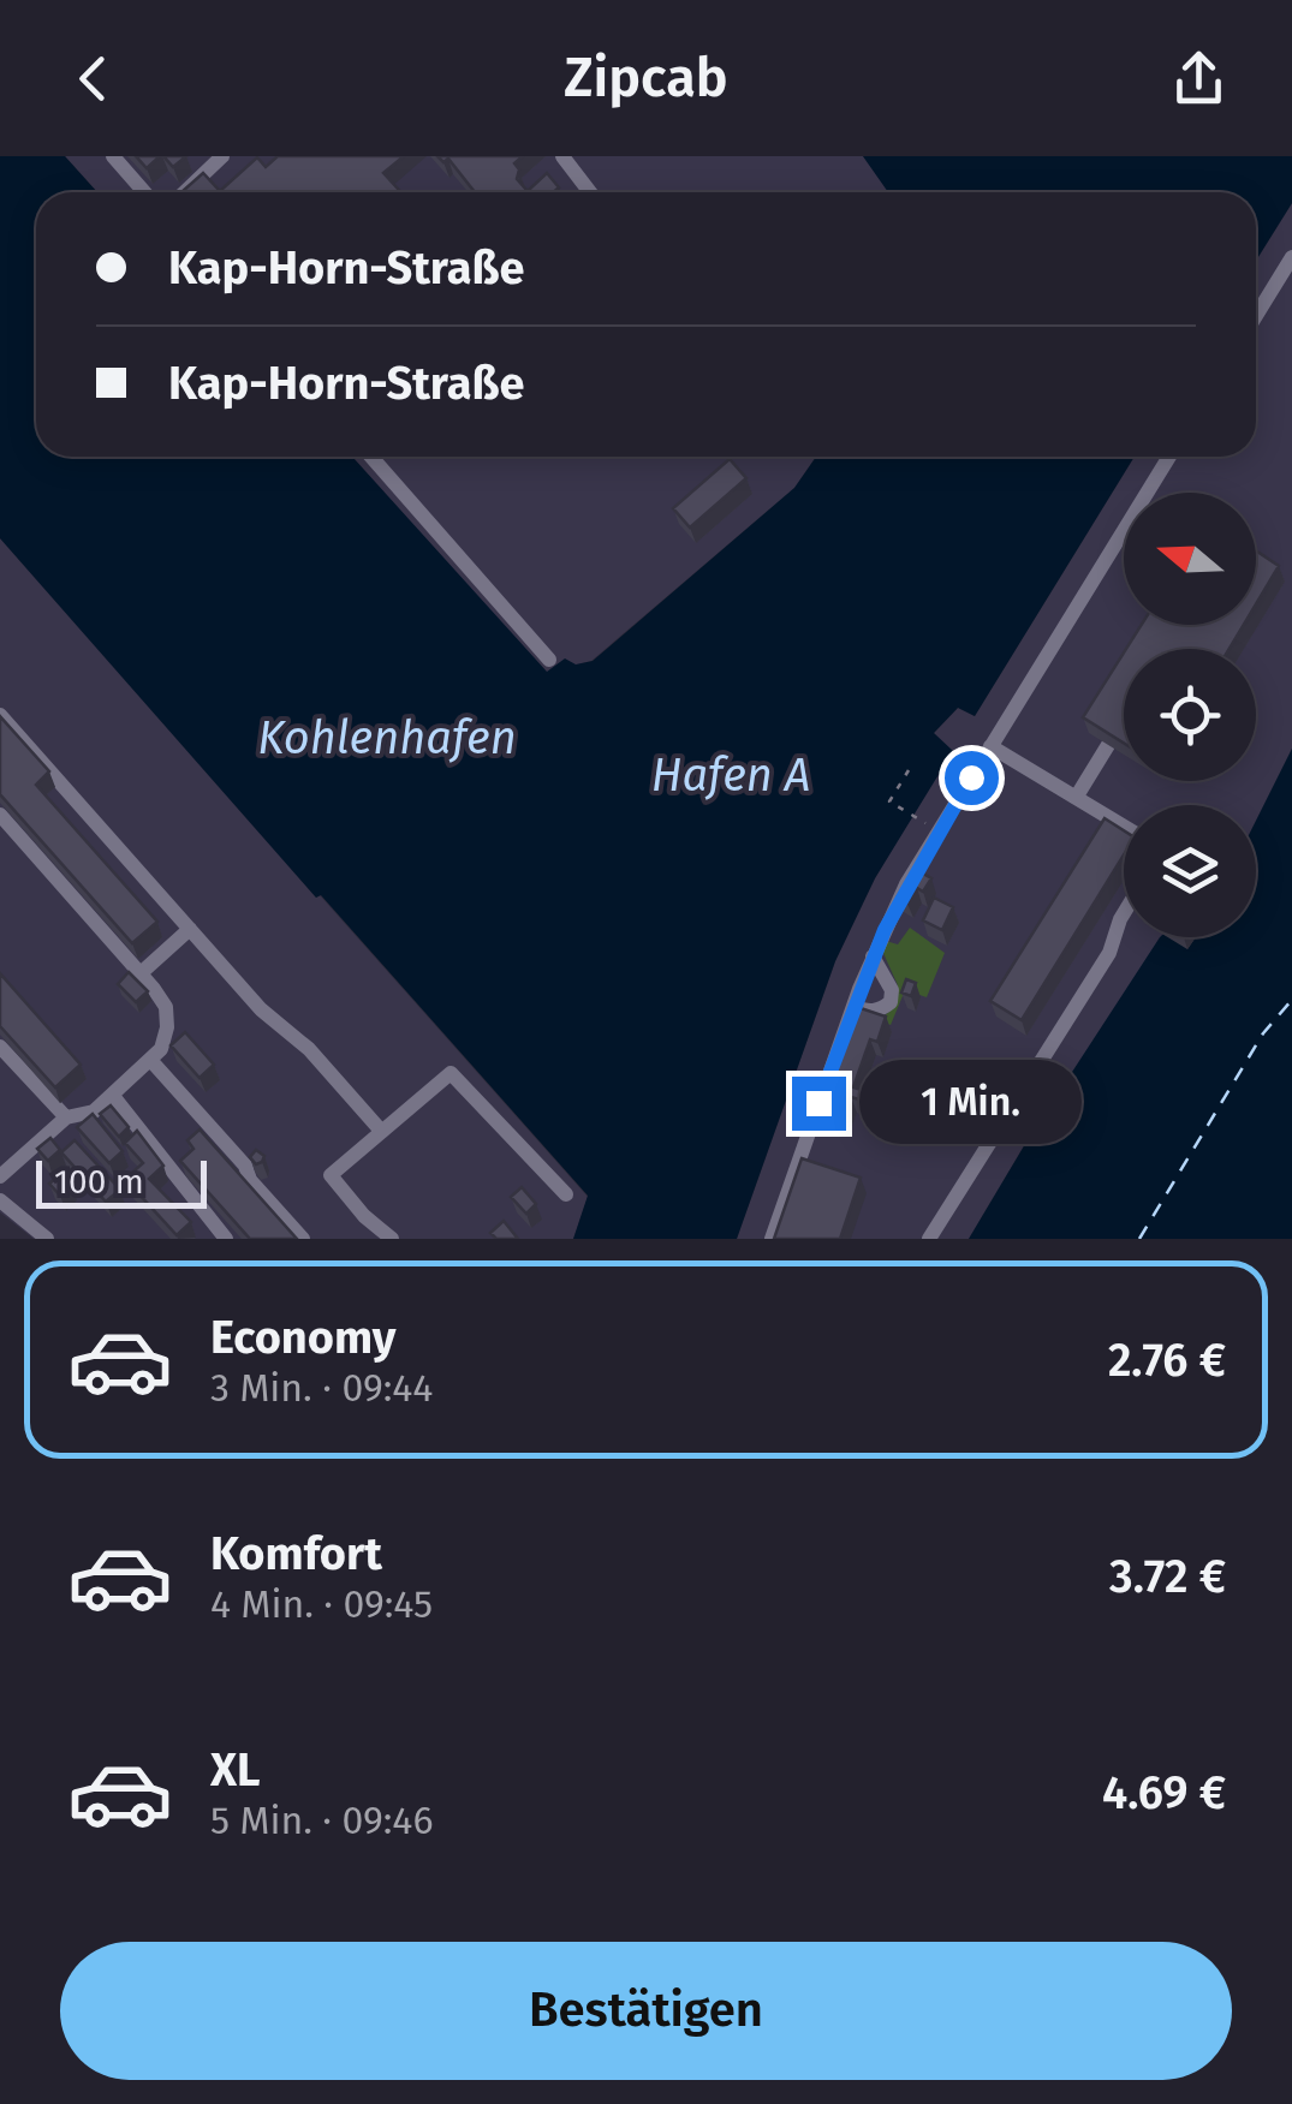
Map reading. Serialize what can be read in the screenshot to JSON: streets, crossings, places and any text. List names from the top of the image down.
{
  "water": ["Kohlenhafen", "Hafen A"],
  "scale_bar": "100 m",
  "north": "left",
  "page": {
    "header": "Zipcab",
    "banner": ["Kap-Horn-Straße", "Kap-Horn-Straße"],
    "bubble": "1 Min.",
    "scale": "100 m",
    "list": [
      {
        "name": "Economy",
        "note": "3 Min. · 09:44",
        "value": "2.76 €"
      },
      {
        "name": "Komfort",
        "note": "4 Min. · 09:45",
        "value": "3.72 €"
      },
      {
        "name": "XL",
        "note": "5 Min. · 09:46",
        "value": "4.69 €"
      }
    ],
    "buttons": "Bestätigen"
  }
}
